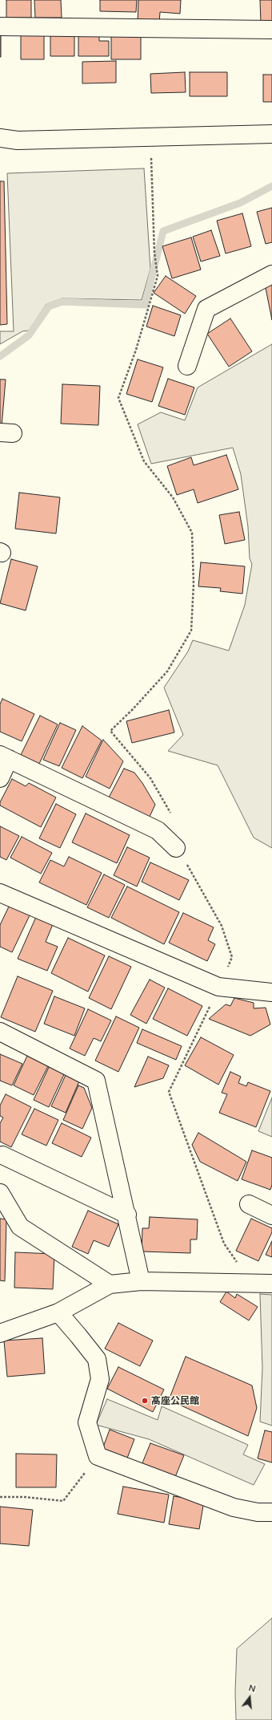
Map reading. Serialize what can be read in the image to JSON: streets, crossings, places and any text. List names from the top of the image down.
{
  "places": ["髙座公民館"],
  "north": "top"
}
